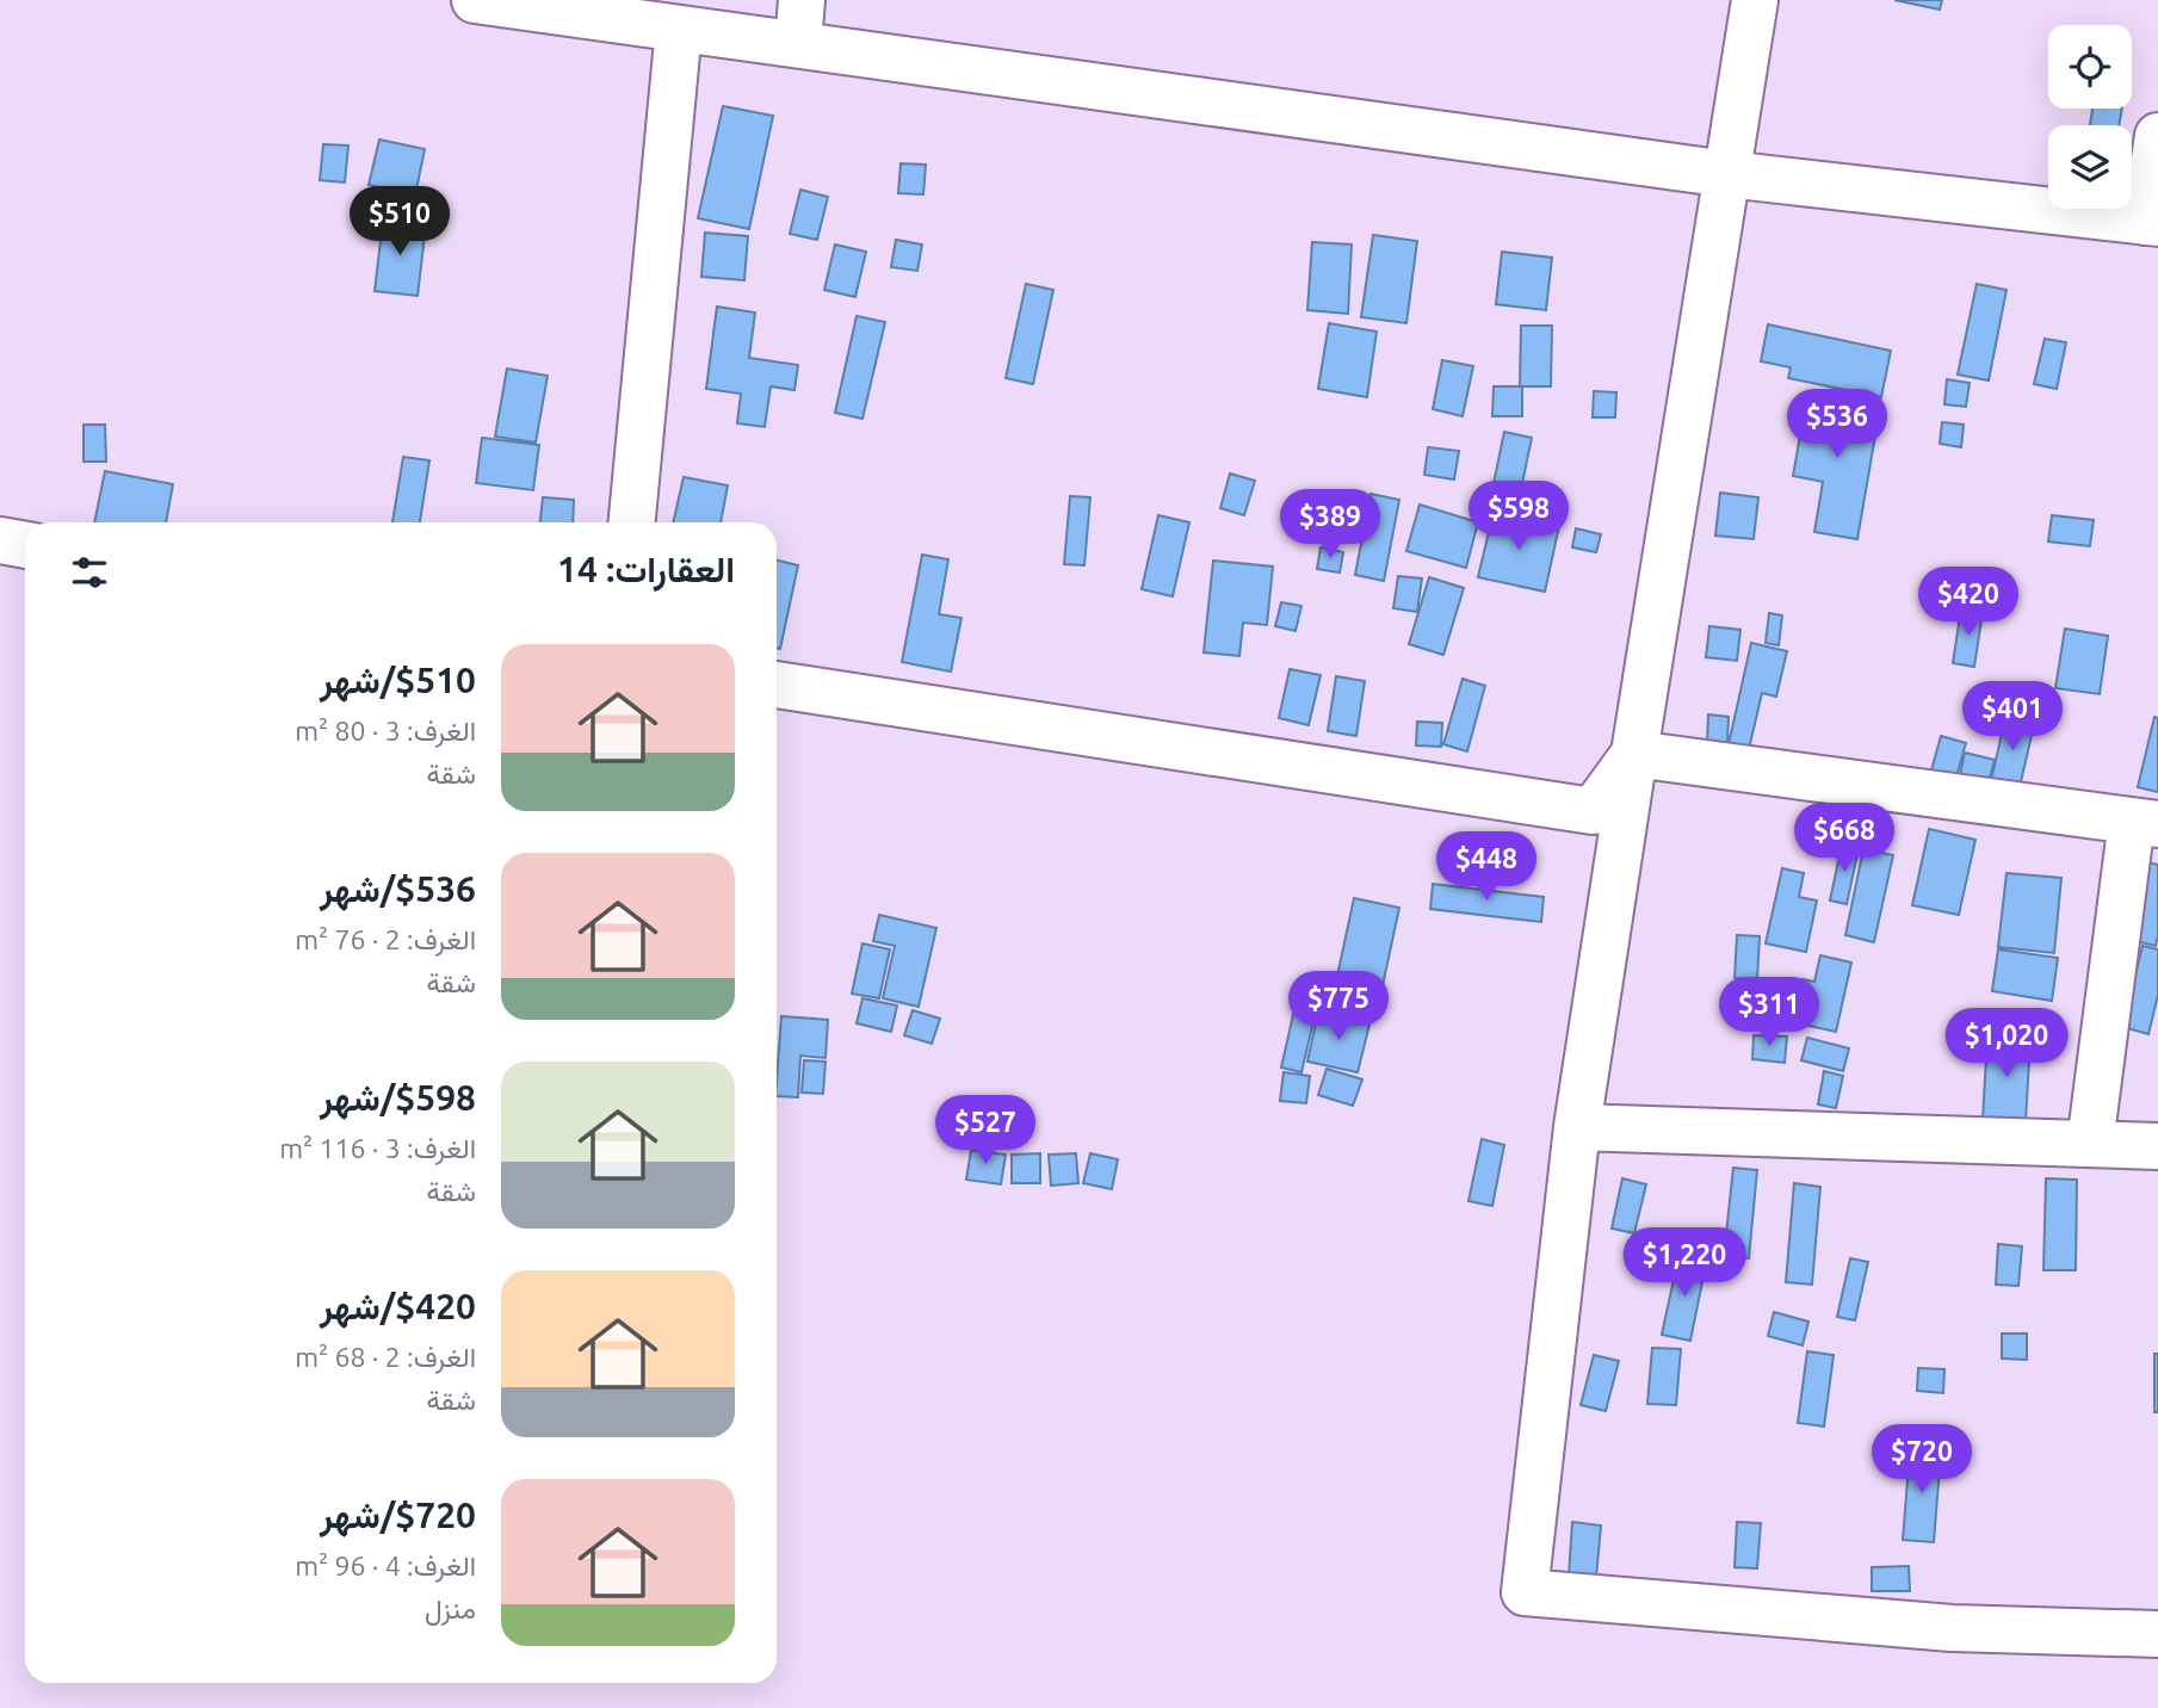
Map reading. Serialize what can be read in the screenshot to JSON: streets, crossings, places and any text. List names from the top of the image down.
{
  "page": {
    "price": [
      "$510",
      "$536",
      "$598",
      "$389",
      "$420",
      "$401",
      "$668",
      "$448",
      "$775",
      "$311",
      "$1,020",
      "$527",
      "$1,220",
      "$720"
    ],
    "heading": "العقارات: 14",
    "list": [
      {
        "name": "$510/شهر",
        "note": "الغرف: 3 · 80 m² · شقة"
      },
      {
        "name": "$536/شهر",
        "note": "الغرف: 2 · 76 m² · شقة"
      },
      {
        "name": "$598/شهر",
        "note": "الغرف: 3 · 116 m² · شقة"
      },
      {
        "name": "$420/شهر",
        "note": "الغرف: 2 · 68 m² · شقة"
      },
      {
        "name": "$720/شهر",
        "note": "الغرف: 4 · 96 m² · منزل"
      }
    ]
  }
}
